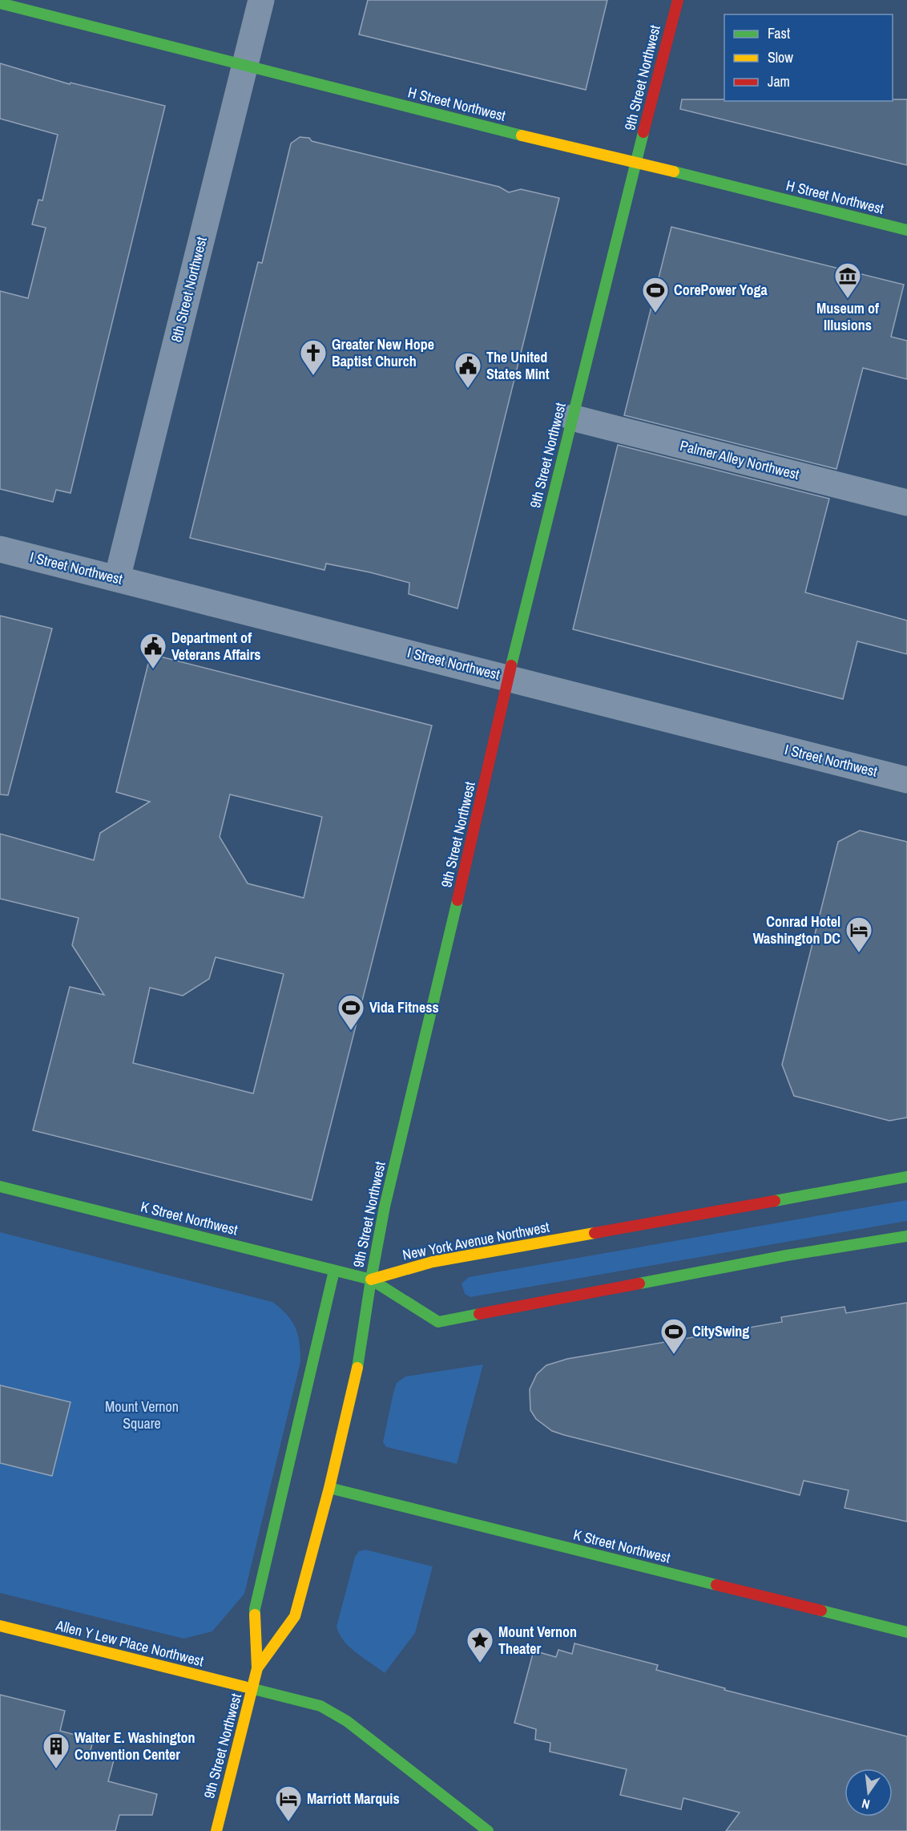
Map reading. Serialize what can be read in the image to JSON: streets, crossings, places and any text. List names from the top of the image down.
{
  "streets": {
    "main road": [
      "9th Street Northwest",
      "H Street Northwest",
      "K Street Northwest",
      "New York Avenue Northwest",
      "Allen Y Lew Place Northwest"
    ],
    "street": ["8th Street Northwest", "Palmer Alley Northwest", "I Street Northwest"]
  },
  "crossings": [
    ["9th Street Northwest", "H Street Northwest"],
    ["9th Street Northwest", "Palmer Alley Northwest"],
    ["9th Street Northwest", "I Street Northwest"],
    ["9th Street Northwest", "K Street Northwest"],
    ["9th Street Northwest", "New York Avenue Northwest"],
    ["9th Street Northwest", "Allen Y Lew Place Northwest"],
    ["H Street Northwest", "8th Street Northwest"],
    ["8th Street Northwest", "I Street Northwest"],
    ["K Street Northwest", "New York Avenue Northwest"]
  ],
  "parks": ["Mount Vernon Square"],
  "places": {
    "museum": ["Museum of Illusions"],
    "sports": ["CorePower Yoga", "Vida Fitness", "CitySwing"],
    "church": ["Greater New Hope Baptist Church"],
    "public building": ["The United States Mint", "Department of Veterans Affairs"],
    "hotel": ["Conrad Hotel Washington DC", "Marriott Marquis"],
    "place": ["Mount Vernon Theater"],
    "building": ["Walter E. Washington Convention Center"]
  },
  "legend": ["Fast", "Slow", "Jam"],
  "north": "bottom"
}
